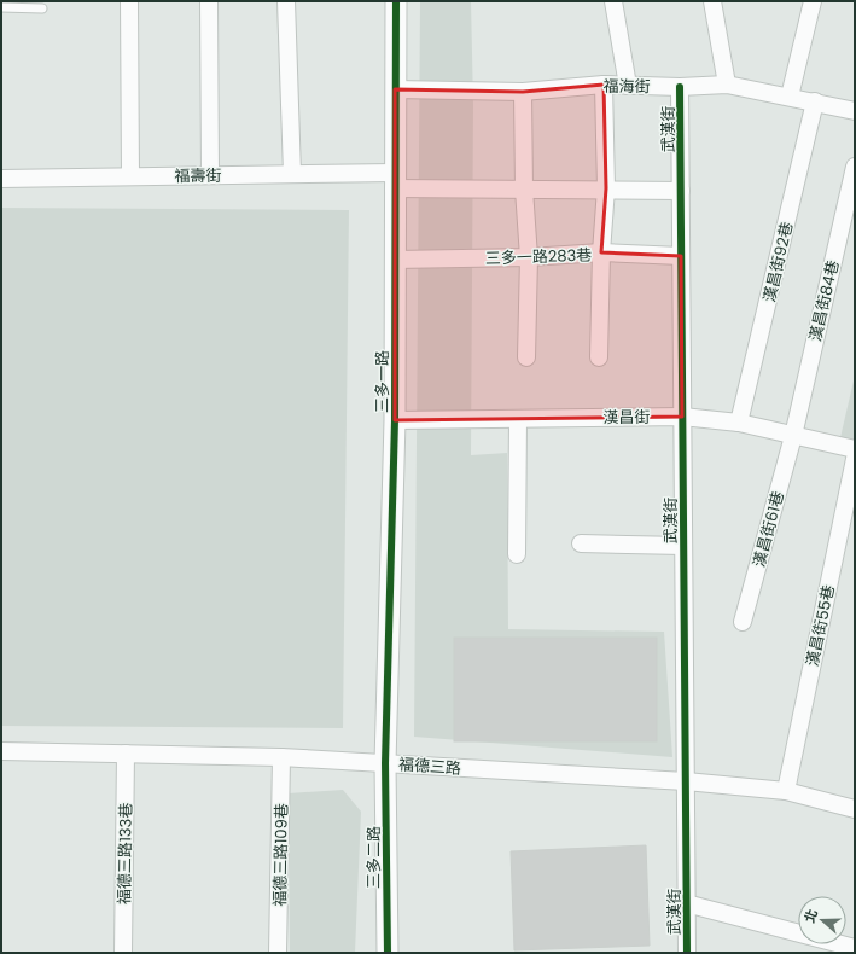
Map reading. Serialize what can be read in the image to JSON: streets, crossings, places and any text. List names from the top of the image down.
{
  "streets": {
    "street": [
      "福海街",
      "武漢街",
      "福壽街",
      "三多一路283巷",
      "漢昌街92巷",
      "漢昌街84巷",
      "三多一路",
      "漢昌街",
      "漢昌街61巷",
      "漢昌街55巷",
      "福德三路",
      "福德三路133巷",
      "福德三路109巷",
      "三多二路"
    ]
  },
  "crossings": [
    ["福海街", "武漢街"],
    ["福海街", "漢昌街92巷"],
    ["福海街", "三多一路"],
    ["武漢街", "福壽街"],
    ["武漢街", "三多一路283巷"],
    ["武漢街", "漢昌街"],
    ["武漢街", "福德三路"],
    ["福壽街", "三多一路"],
    ["三多一路283巷", "三多一路"],
    ["漢昌街92巷", "漢昌街"],
    ["漢昌街84巷", "漢昌街"],
    ["漢昌街84巷", "漢昌街61巷"],
    ["三多一路", "漢昌街"],
    ["三多一路", "福德三路"],
    ["三多一路", "三多二路"],
    ["漢昌街", "漢昌街61巷"],
    ["漢昌街55巷", "福德三路"],
    ["福德三路", "福德三路133巷"],
    ["福德三路", "福德三路109巷"],
    ["福德三路", "三多二路"]
  ],
  "north": "left"
}
